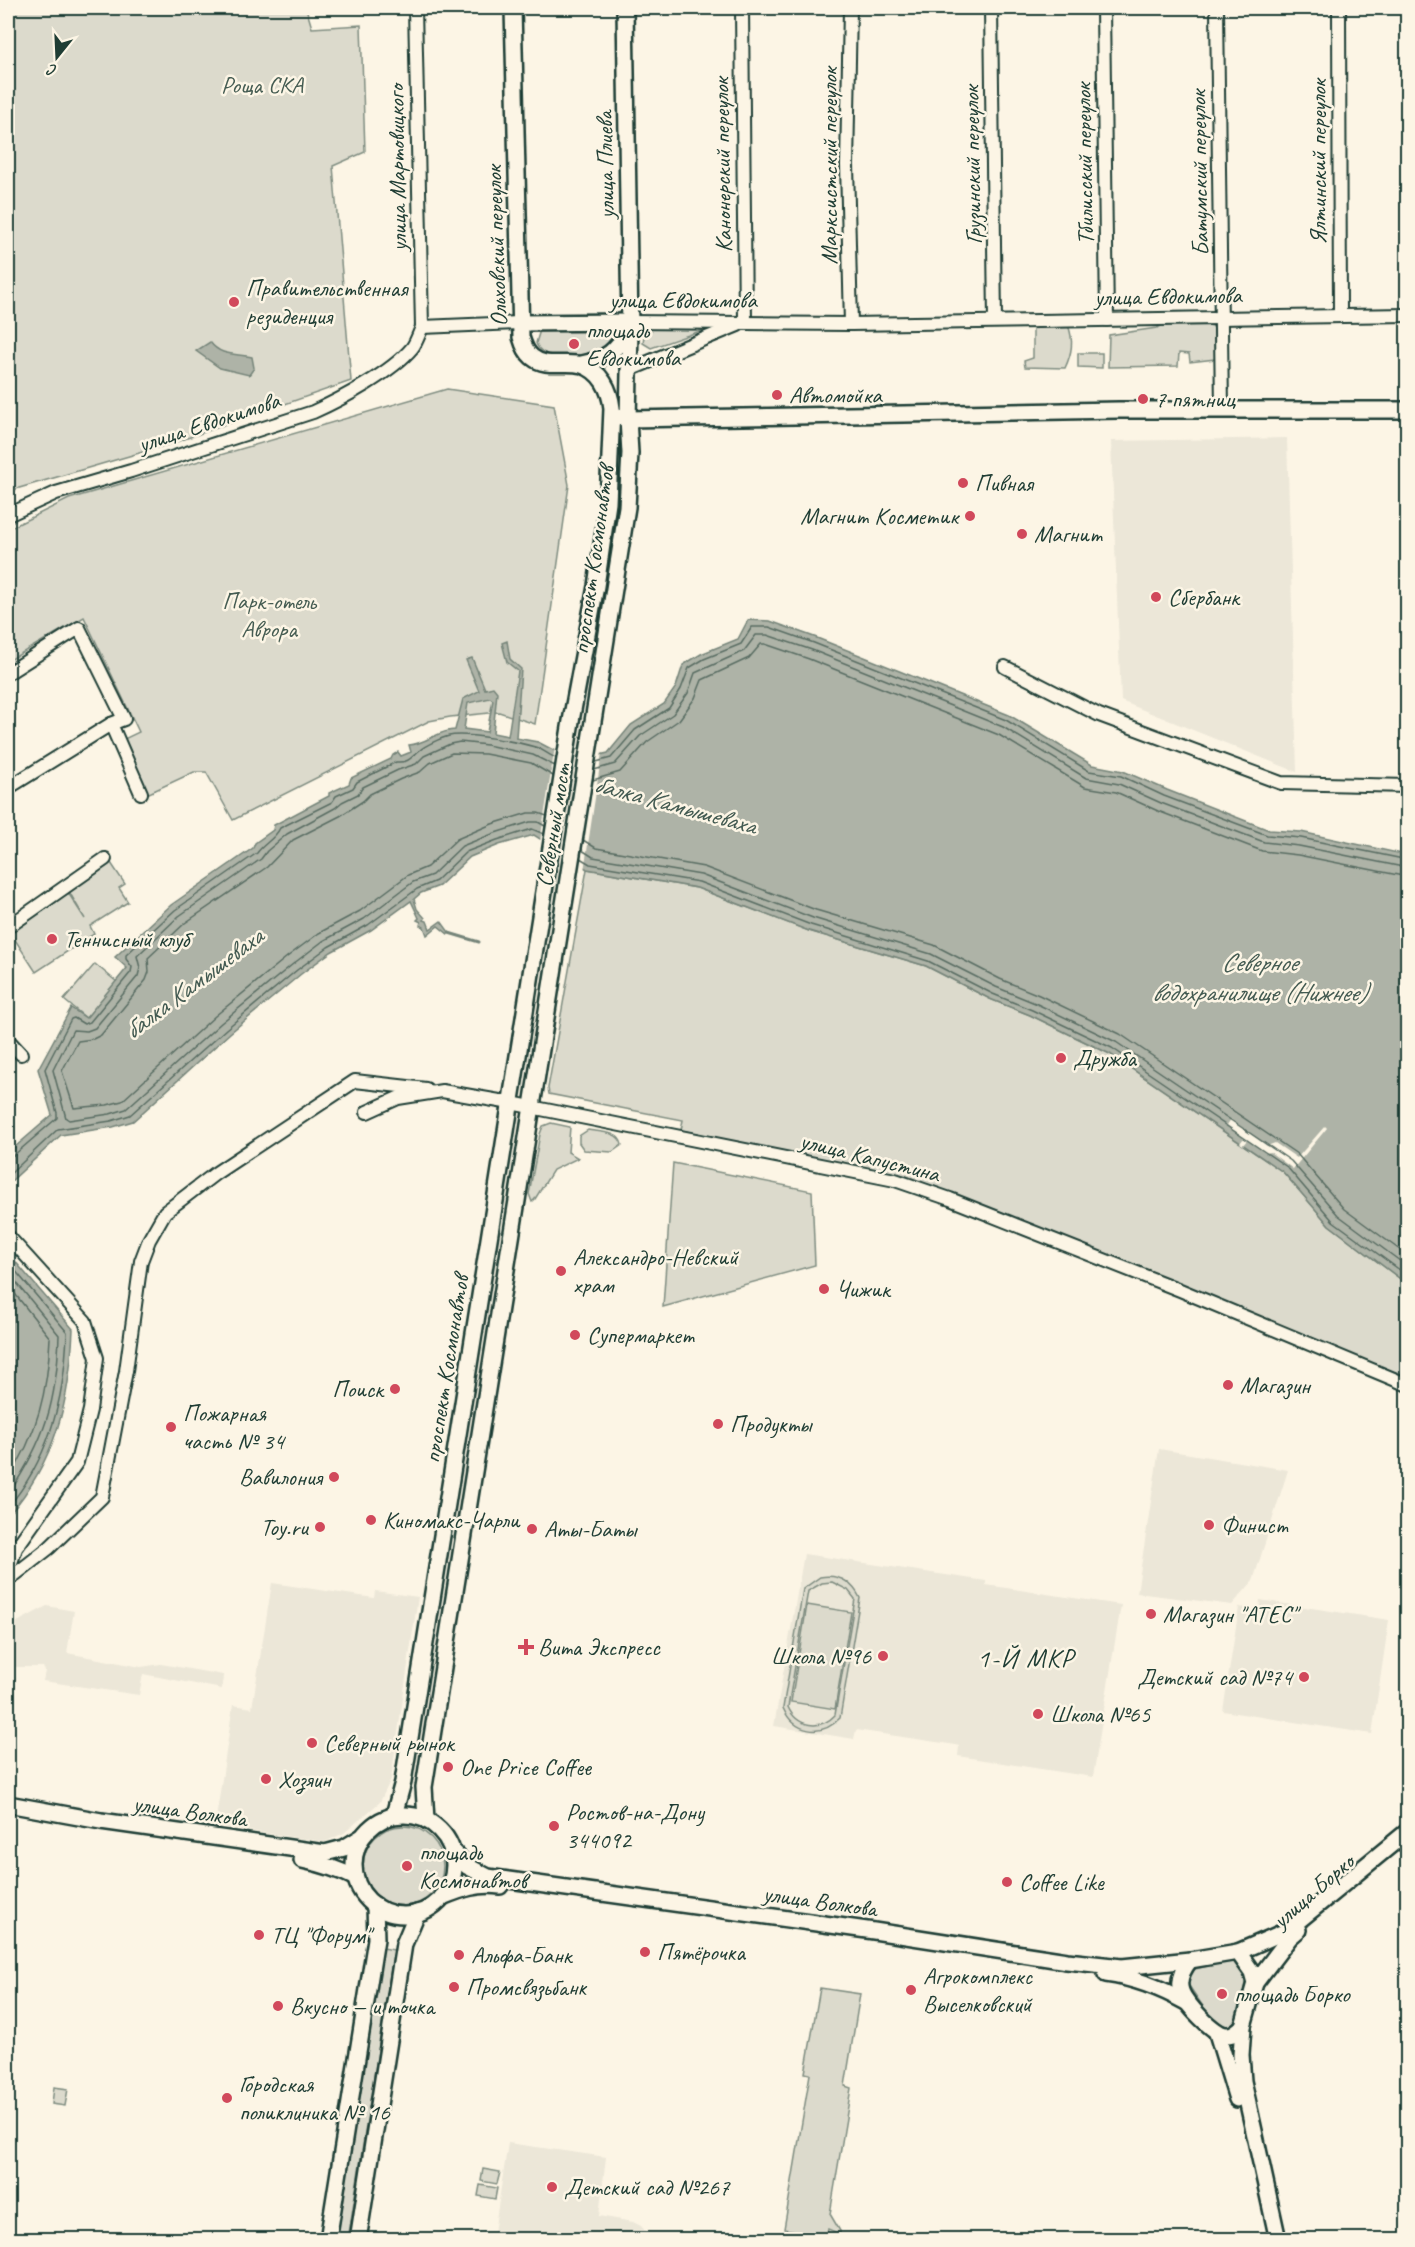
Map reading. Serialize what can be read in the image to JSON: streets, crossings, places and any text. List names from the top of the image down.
{
  "streets": {
    "main road": [
      "улица Плиева",
      "Ольховский переулок",
      "улица Евдокимова",
      "проспект Космонавтов",
      "Северный мост",
      "улица Волкова",
      "улица Борко"
    ],
    "street": [
      "Ялтинский переулок",
      "Тбилисский переулок",
      "Канонерский переулок",
      "Грузинский переулок",
      "Марксистский переулок",
      "улица Мартовицкого",
      "Батумский переулок",
      "улица Капустина"
    ]
  },
  "crossings": [
    ["Ялтинский переулок", "улица Евдокимова"],
    ["Тбилисский переулок", "улица Евдокимова"],
    ["улица Плиева", "улица Евдокимова"],
    ["улица Плиева", "проспект Космонавтов"],
    ["Канонерский переулок", "улица Евдокимова"],
    ["Грузинский переулок", "улица Евдокимова"],
    ["Марксистский переулок", "улица Евдокимова"],
    ["улица Мартовицкого", "улица Евдокимова"],
    ["Батумский переулок", "улица Евдокимова"],
    ["Ольховский переулок", "улица Евдокимова"],
    ["улица Евдокимова", "проспект Космонавтов"],
    ["проспект Космонавтов", "Северный мост"],
    ["проспект Космонавтов", "улица Капустина"],
    ["проспект Космонавтов", "улица Волкова"],
    ["улица Волкова", "улица Борко"]
  ],
  "districts": ["1-Й МКР"],
  "water": ["балка Камышеваха", "Северное водохранилище (Нижнее)"],
  "parks": ["Роща СКА", "Парк-отель Аврора"],
  "places": {
    "other": [
      "Правительственная резиденция",
      "площадь Евдокимова",
      "Автомойка",
      "7 пятниц",
      "Пивная",
      "Магнит Косметик",
      "Магнит",
      "Сбербанк",
      "Теннисный клуб",
      "Дружба",
      "Александро-Невский храм",
      "Чижик",
      "Супермаркет",
      "Магазин",
      "Поиск",
      "Продукты",
      "Пожарная часть № 34",
      "Вавилония",
      "Киномакс-Чарли",
      "Финист",
      "Toy.ru",
      "Аты-Баты",
      "Магазин \"АТЕС\"",
      "Школа №96",
      "Детский сад №74",
      "Школа №65",
      "Северный рынок",
      "One Price Coffee",
      "Хозяин",
      "Ростов-на-Дону 344092",
      "площадь Космонавтов",
      "Coffee Like",
      "ТЦ \"Форум\"",
      "Пятёрочка",
      "Альфа-Банк",
      "Промсвязьбанк",
      "Агрокомплекс Выселковский",
      "площадь Борко",
      "Вкусно — и точка",
      "Городская поликлиника № 16",
      "Детский сад №267"
    ],
    "health": ["Вита Экспресс"]
  },
  "north": "bottom"
}
